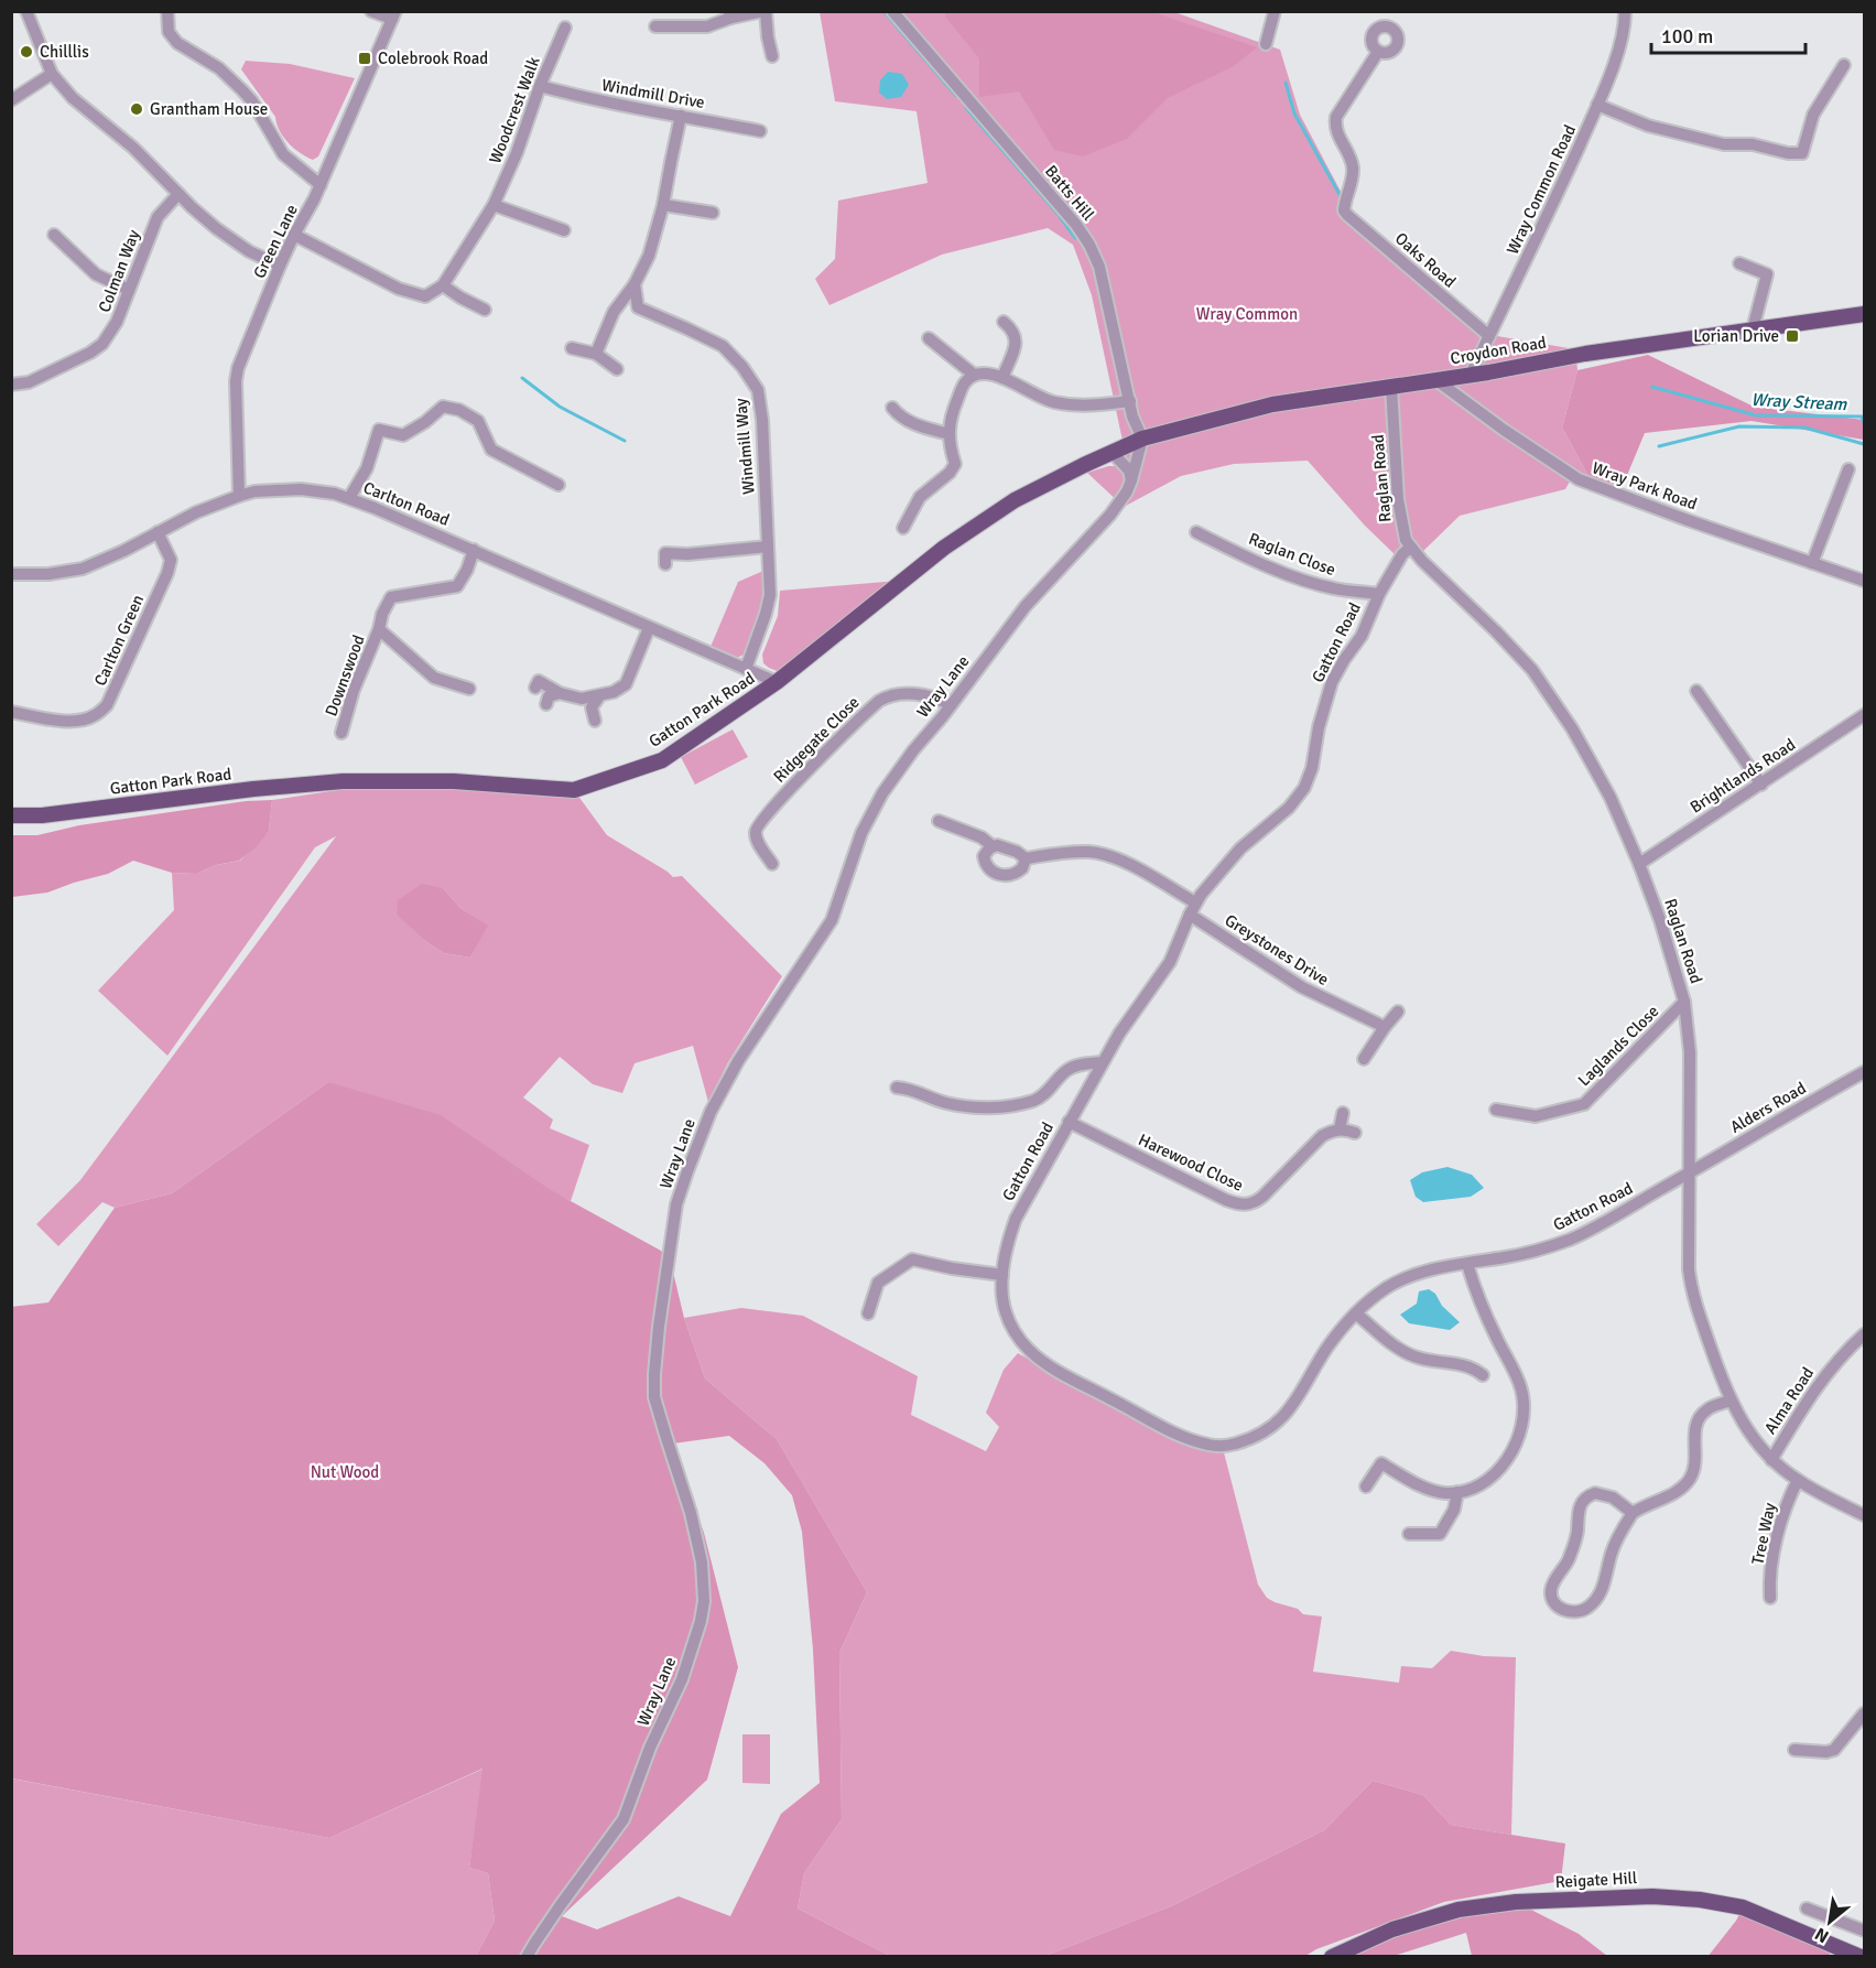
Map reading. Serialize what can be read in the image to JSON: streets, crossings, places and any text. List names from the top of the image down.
{
  "streets": {
    "main road": ["Croydon Road", "Gatton Park Road", "Reigate Hill"],
    "street": [
      "Windmill Drive",
      "Woodcrest Walk",
      "Wray Common Road",
      "Batts Hill",
      "Green Lane",
      "Oaks Road",
      "Colman Way",
      "Windmill Way",
      "Raglan Road",
      "Wray Park Road",
      "Carlton Road",
      "Raglan Close",
      "Carlton Green",
      "Gatton Road",
      "Downswood",
      "Wray Lane",
      "Ridgegate Close",
      "Brightlands Road",
      "Greystones Drive",
      "Laglands Close",
      "Alders Road",
      "Harewood Close",
      "Alma Road",
      "Tree Way"
    ]
  },
  "crossings": [
    ["Windmill Drive", "Woodcrest Walk"],
    ["Wray Common Road", "Oaks Road"],
    ["Wray Common Road", "Croydon Road"],
    ["Batts Hill", "Croydon Road"],
    ["Batts Hill", "Wray Lane"],
    ["Batts Hill", "Gatton Park Road"],
    ["Green Lane", "Carlton Road"],
    ["Croydon Road", "Raglan Road"],
    ["Croydon Road", "Wray Park Road"],
    ["Croydon Road", "Wray Lane"],
    ["Croydon Road", "Gatton Park Road"],
    ["Windmill Way", "Carlton Road"],
    ["Raglan Road", "Gatton Road"],
    ["Raglan Road", "Brightlands Road"],
    ["Raglan Road", "Laglands Close"],
    ["Raglan Road", "Alders Road"],
    ["Raglan Road", "Alma Road"],
    ["Raglan Road", "Tree Way"],
    ["Carlton Road", "Carlton Green"],
    ["Carlton Road", "Downswood"],
    ["Carlton Road", "Gatton Park Road"],
    ["Raglan Close", "Gatton Road"],
    ["Gatton Road", "Greystones Drive"],
    ["Gatton Road", "Alders Road"],
    ["Gatton Road", "Harewood Close"],
    ["Wray Lane", "Gatton Park Road"],
    ["Wray Lane", "Ridgegate Close"]
  ],
  "water": ["Wray Stream"],
  "parks": ["Wray Common", "Nut Wood"],
  "places": {
    "other": ["Chilllis", "Grantham House"],
    "transit": ["Colebrook Road", "Lorian Drive"]
  },
  "scale_bar": "100 m",
  "north": "bottom left"
}
